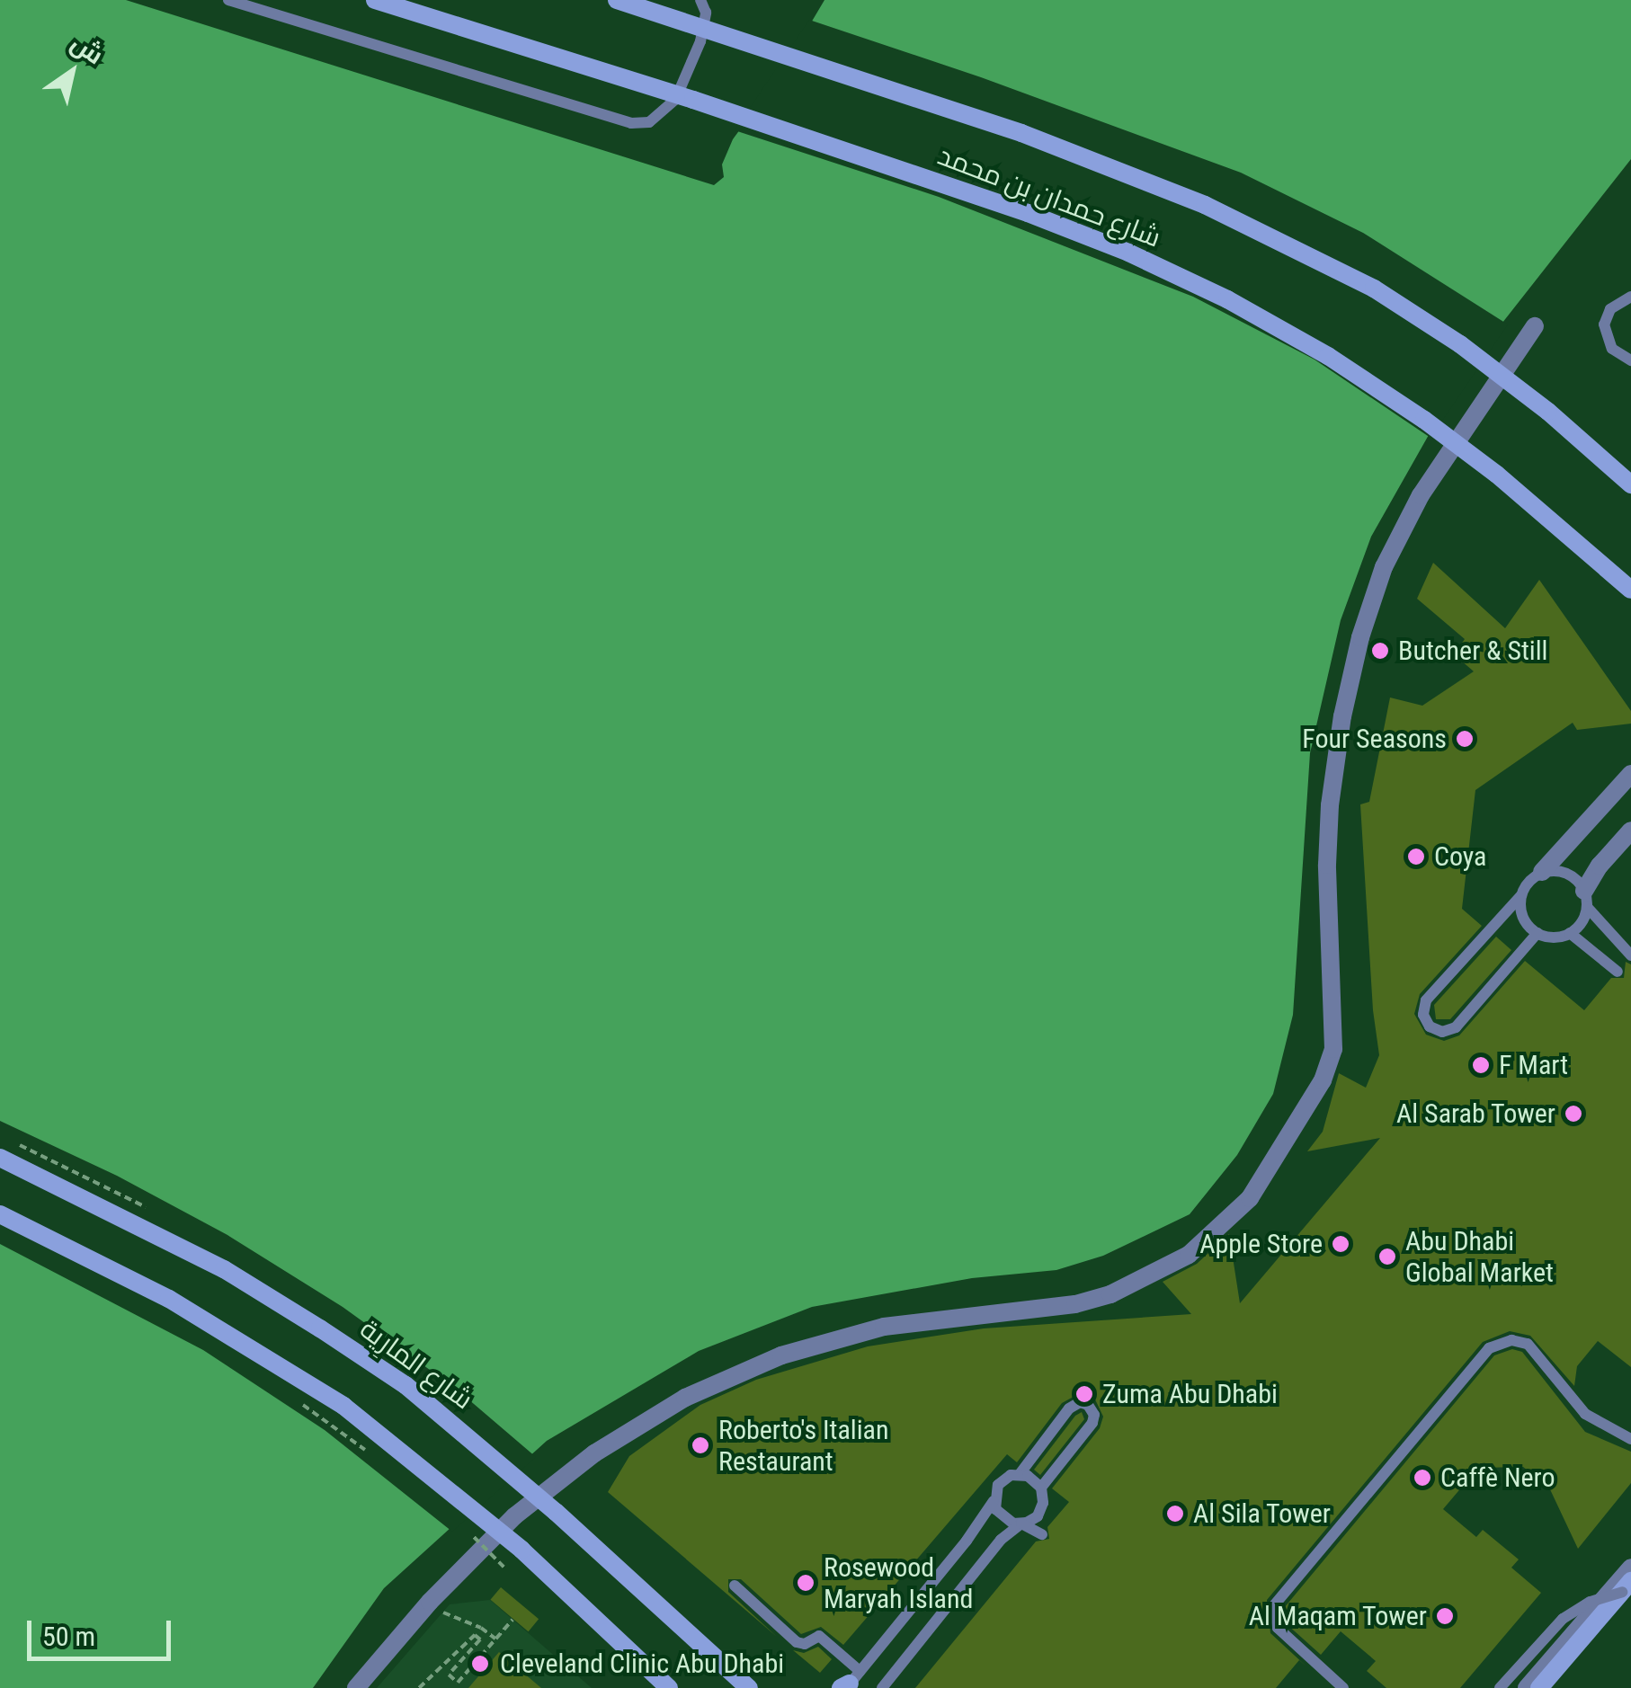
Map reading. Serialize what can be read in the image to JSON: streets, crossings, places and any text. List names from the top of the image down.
{
  "streets": {
    "main road": ["شارع حمدان بن محمد", "شارع المارِية"]
  },
  "places": [
    "Butcher & Still",
    "Four Seasons",
    "Coya",
    "F Mart",
    "Al Sarab Tower",
    "Apple Store",
    "Abu Dhabi Global Market",
    "Zuma Abu Dhabi",
    "Roberto's Italian Restaurant",
    "Caffè Nero",
    "Al Sila Tower",
    "Rosewood Maryah Island",
    "Al Maqam Tower",
    "Cleveland Clinic Abu Dhabi"
  ],
  "scale_bar": "50 m",
  "north": "top right"
}
